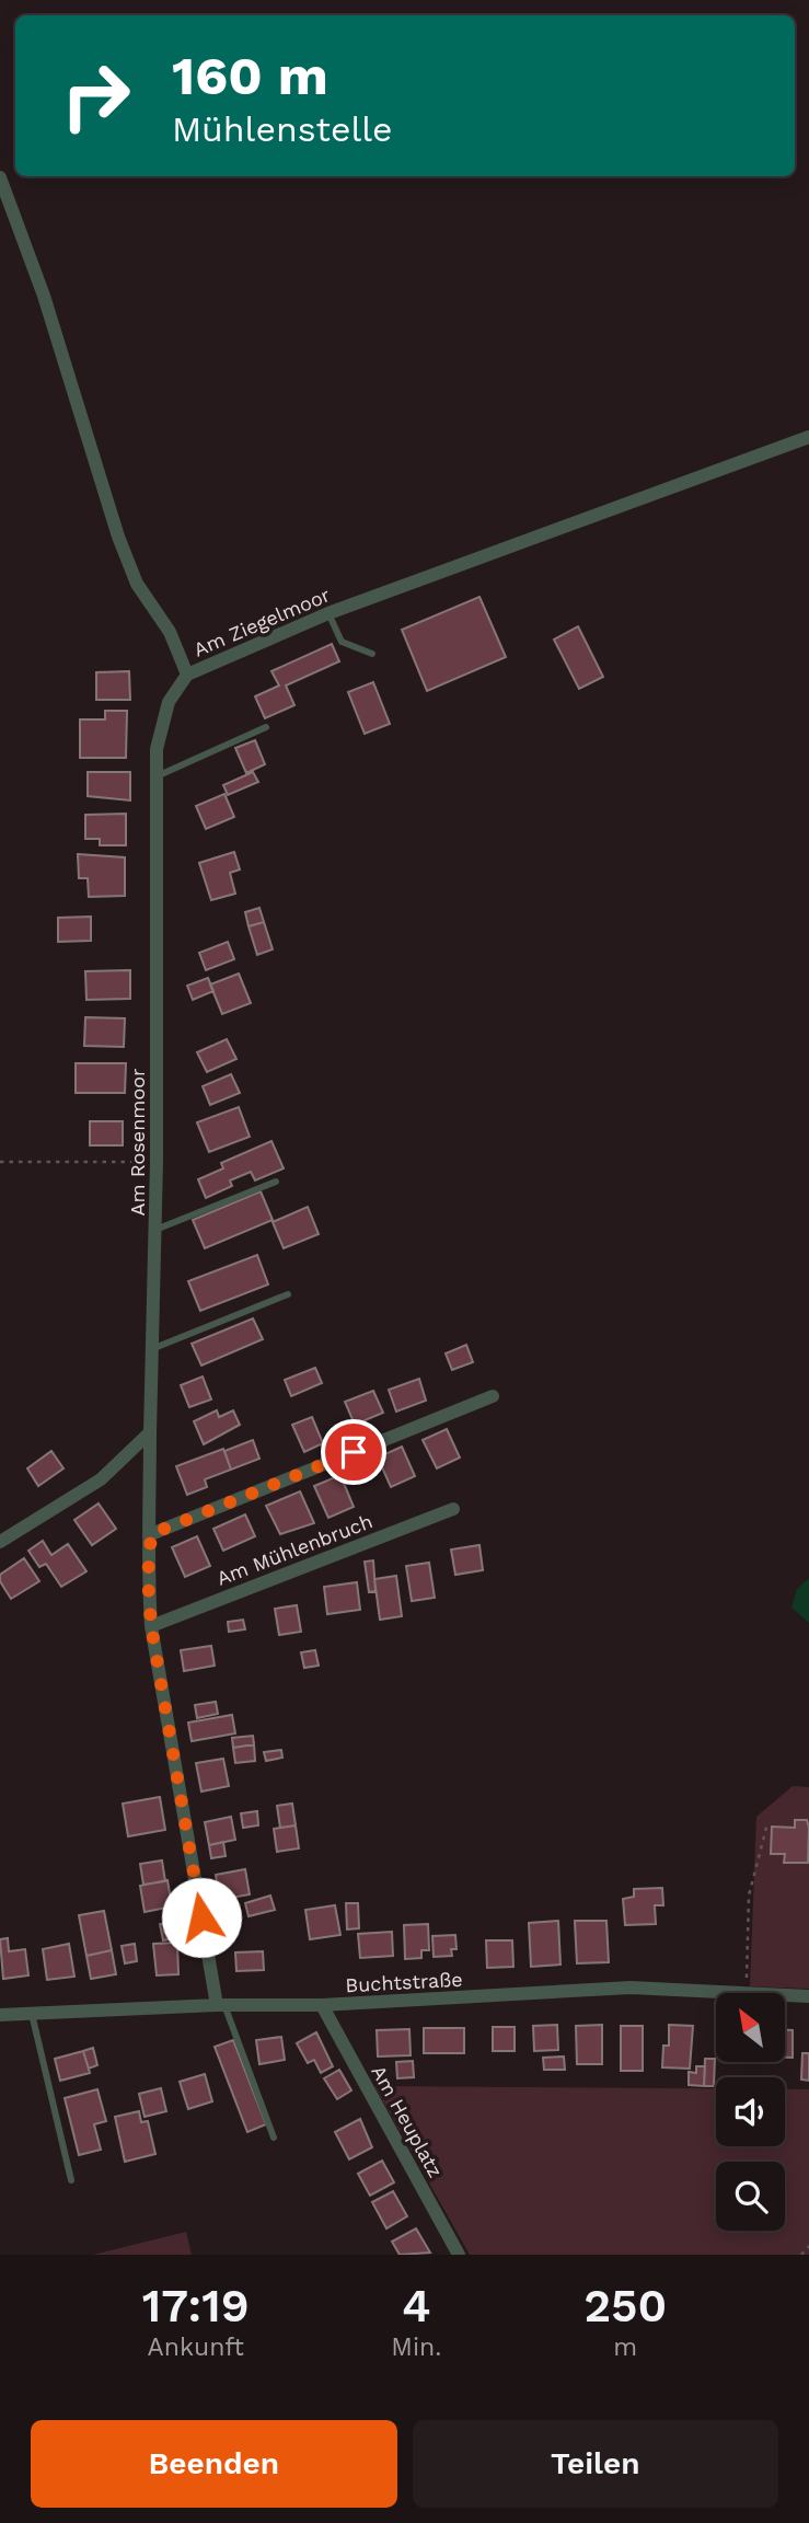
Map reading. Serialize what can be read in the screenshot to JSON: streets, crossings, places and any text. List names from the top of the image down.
{
  "streets": {
    "street": [
      "Am Ziegelmoor",
      "Am Rosenmoor",
      "Am Mühlenbruch",
      "Buchtstraße",
      "Am Heuplatz"
    ]
  },
  "crossings": [
    ["Am Ziegelmoor", "Am Rosenmoor"],
    ["Am Rosenmoor", "Am Mühlenbruch"],
    ["Am Rosenmoor", "Buchtstraße"],
    ["Buchtstraße", "Am Heuplatz"]
  ],
  "north": "top left",
  "page": {
    "turn": ["160 m", "Mühlenstelle"],
    "eta": [
      "17:19",
      "Ankunft",
      "4",
      "Min.",
      "250",
      "m"
    ],
    "buttons": ["Beenden", "Teilen"]
  }
}
